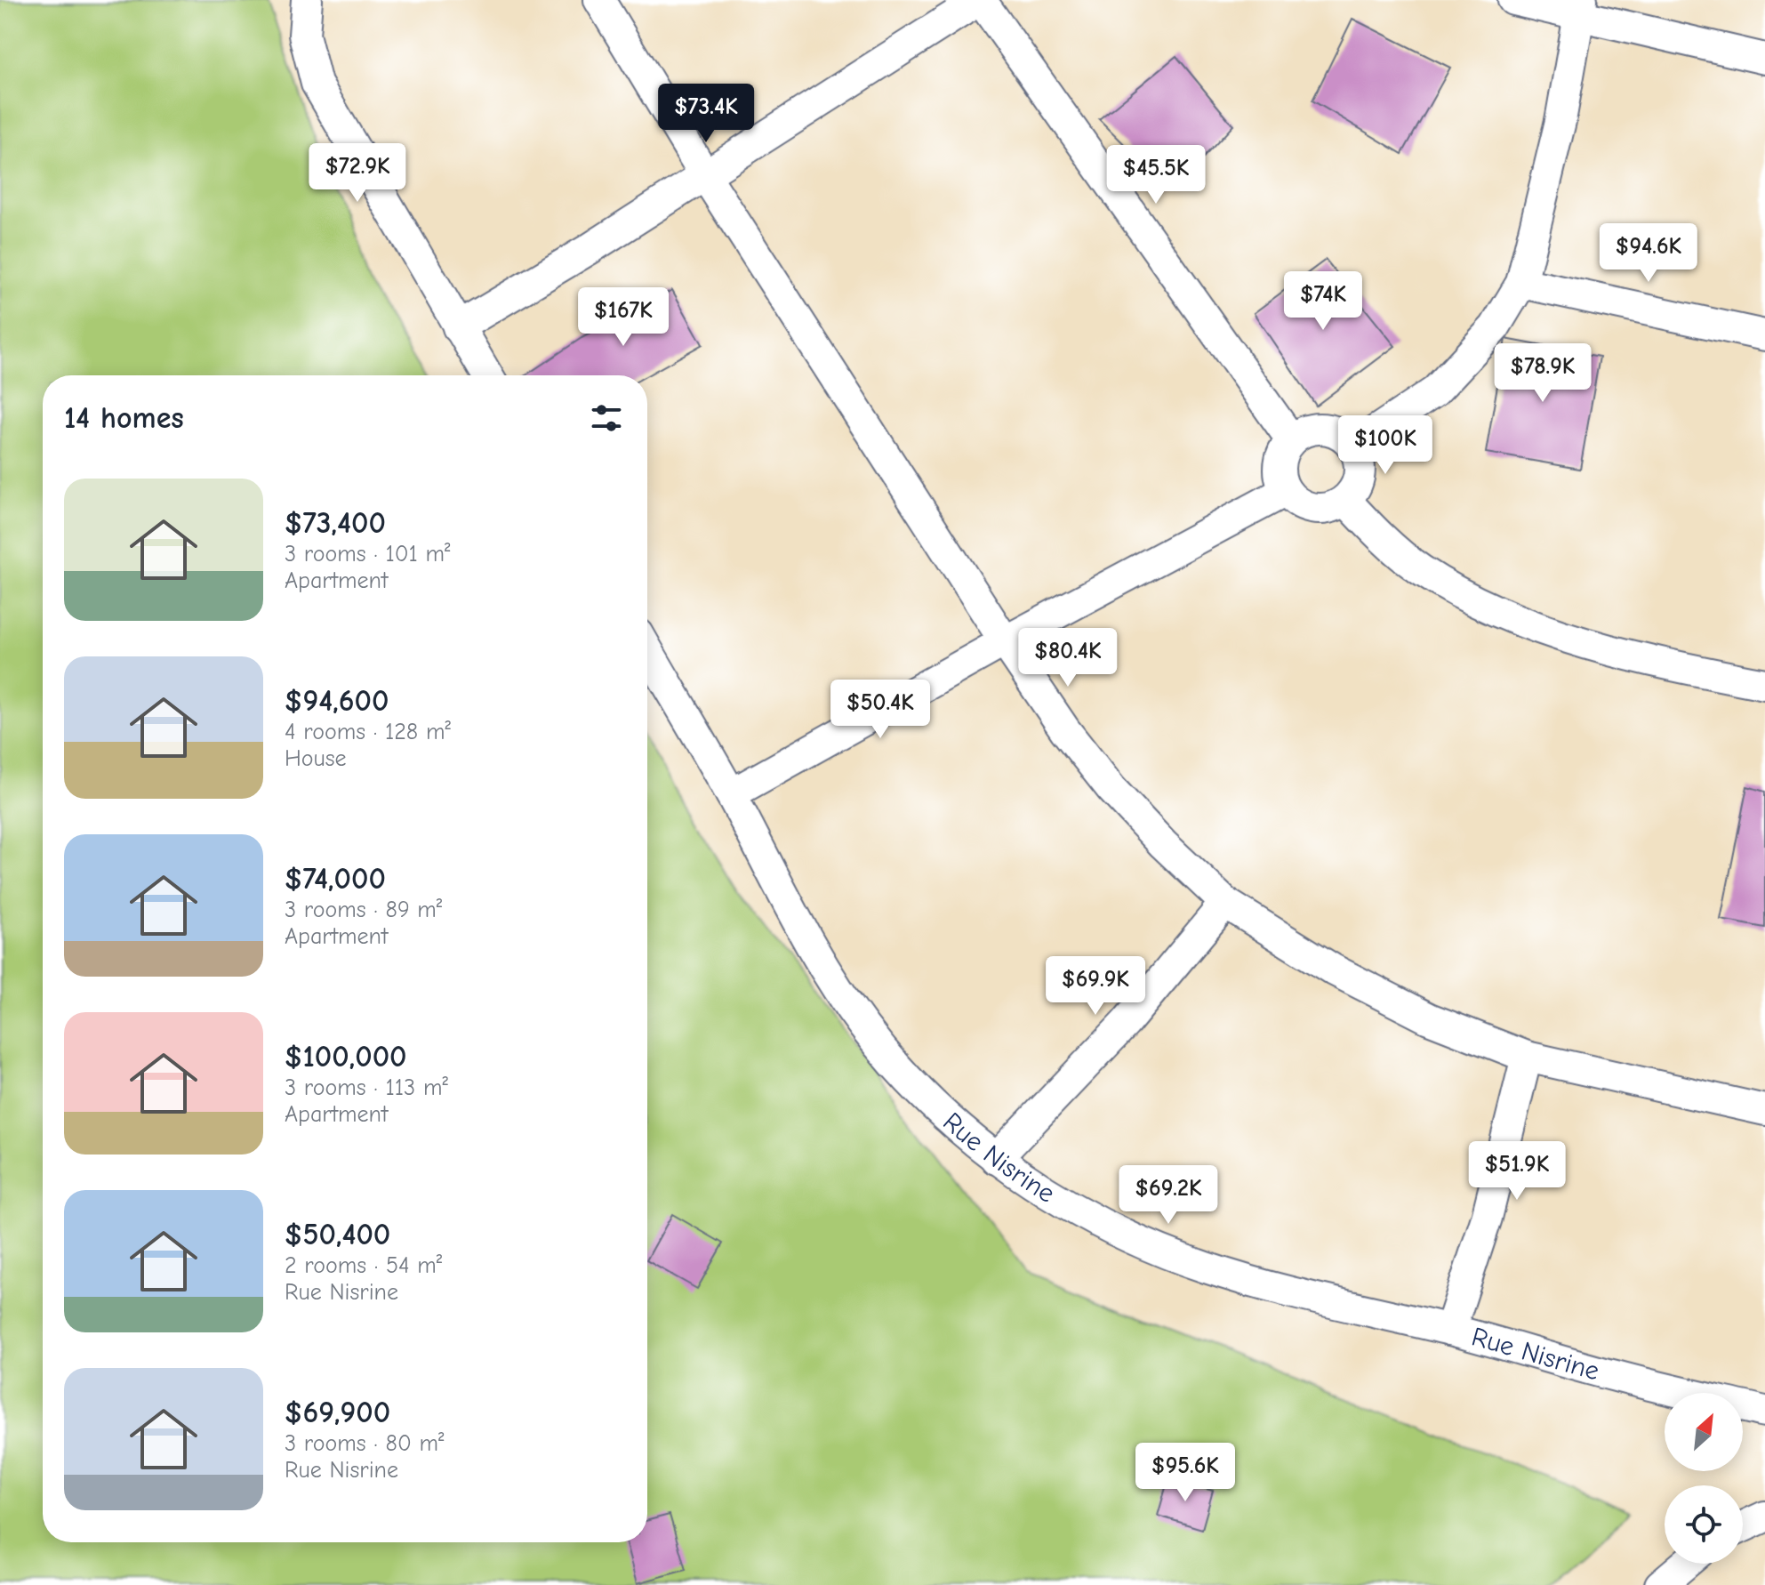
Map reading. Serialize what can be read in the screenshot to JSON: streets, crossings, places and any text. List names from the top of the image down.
{
  "streets": {
    "street": ["Rue Nisrine"]
  },
  "north": "top right",
  "page": {
    "price": [
      "$73.4K",
      "$72.9K",
      "$45.5K",
      "$94.6K",
      "$74K",
      "$167K",
      "$78.9K",
      "$100K",
      "$80.4K",
      "$50.4K",
      "$69.9K",
      "$51.9K",
      "$69.2K",
      "$95.6K"
    ],
    "heading": "14 homes",
    "list": [
      {
        "name": "$73,400",
        "note": "3 rooms · 101 m² · Apartment"
      },
      {
        "name": "$94,600",
        "note": "4 rooms · 128 m² · House"
      },
      {
        "name": "$74,000",
        "note": "3 rooms · 89 m² · Apartment"
      },
      {
        "name": "$100,000",
        "note": "3 rooms · 113 m² · Apartment"
      },
      {
        "name": "$50,400",
        "note": "2 rooms · 54 m² · Rue Nisrine"
      },
      {
        "name": "$69,900",
        "note": "3 rooms · 80 m² · Rue Nisrine"
      }
    ]
  }
}
